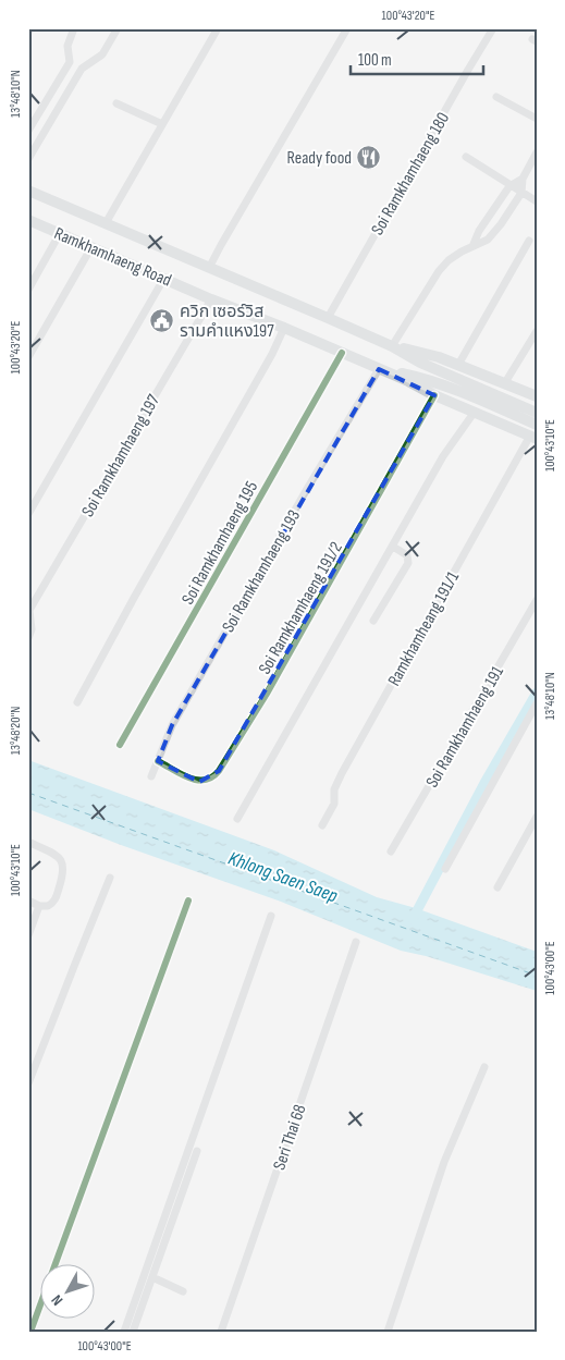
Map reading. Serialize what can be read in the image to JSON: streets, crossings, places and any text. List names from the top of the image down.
{
  "streets": {
    "main road": ["Ramkhamhaeng Road"],
    "street": [
      "Soi Ramkhamhaeng 180",
      "Soi Ramkhamhaeng 197",
      "Soi Ramkhamhaeng 195",
      "Soi Ramkhamhaeng 193",
      "Soi Ramkhamhaeng 191/2",
      "Ramkhamheang 191/1",
      "Soi Ramkhamhaeng 191",
      "Seri Thai 68"
    ]
  },
  "crossings": [
    ["Soi Ramkhamhaeng 180", "Ramkhamhaeng Road"],
    ["Ramkhamhaeng Road", "Soi Ramkhamhaeng 197"],
    ["Ramkhamhaeng Road", "Soi Ramkhamhaeng 195"],
    ["Ramkhamhaeng Road", "Soi Ramkhamhaeng 193"],
    ["Ramkhamhaeng Road", "Soi Ramkhamhaeng 191/2"],
    ["Ramkhamhaeng Road", "Ramkhamheang 191/1"],
    ["Soi Ramkhamhaeng 193", "Soi Ramkhamhaeng 191/2"]
  ],
  "water": ["Khlong Saen Saep"],
  "places": {
    "restaurant": ["Ready food"],
    "public building": ["ควิก เซอร์วิส รามคำแหง197"]
  },
  "scale_bar": "100 m",
  "north": "bottom left",
  "coordinates": [
    "100°43'20\"E",
    "13°48'10\"N",
    "100°43'10\"E",
    "13°48'20\"N",
    "100°43'00\"E"
  ]
}
